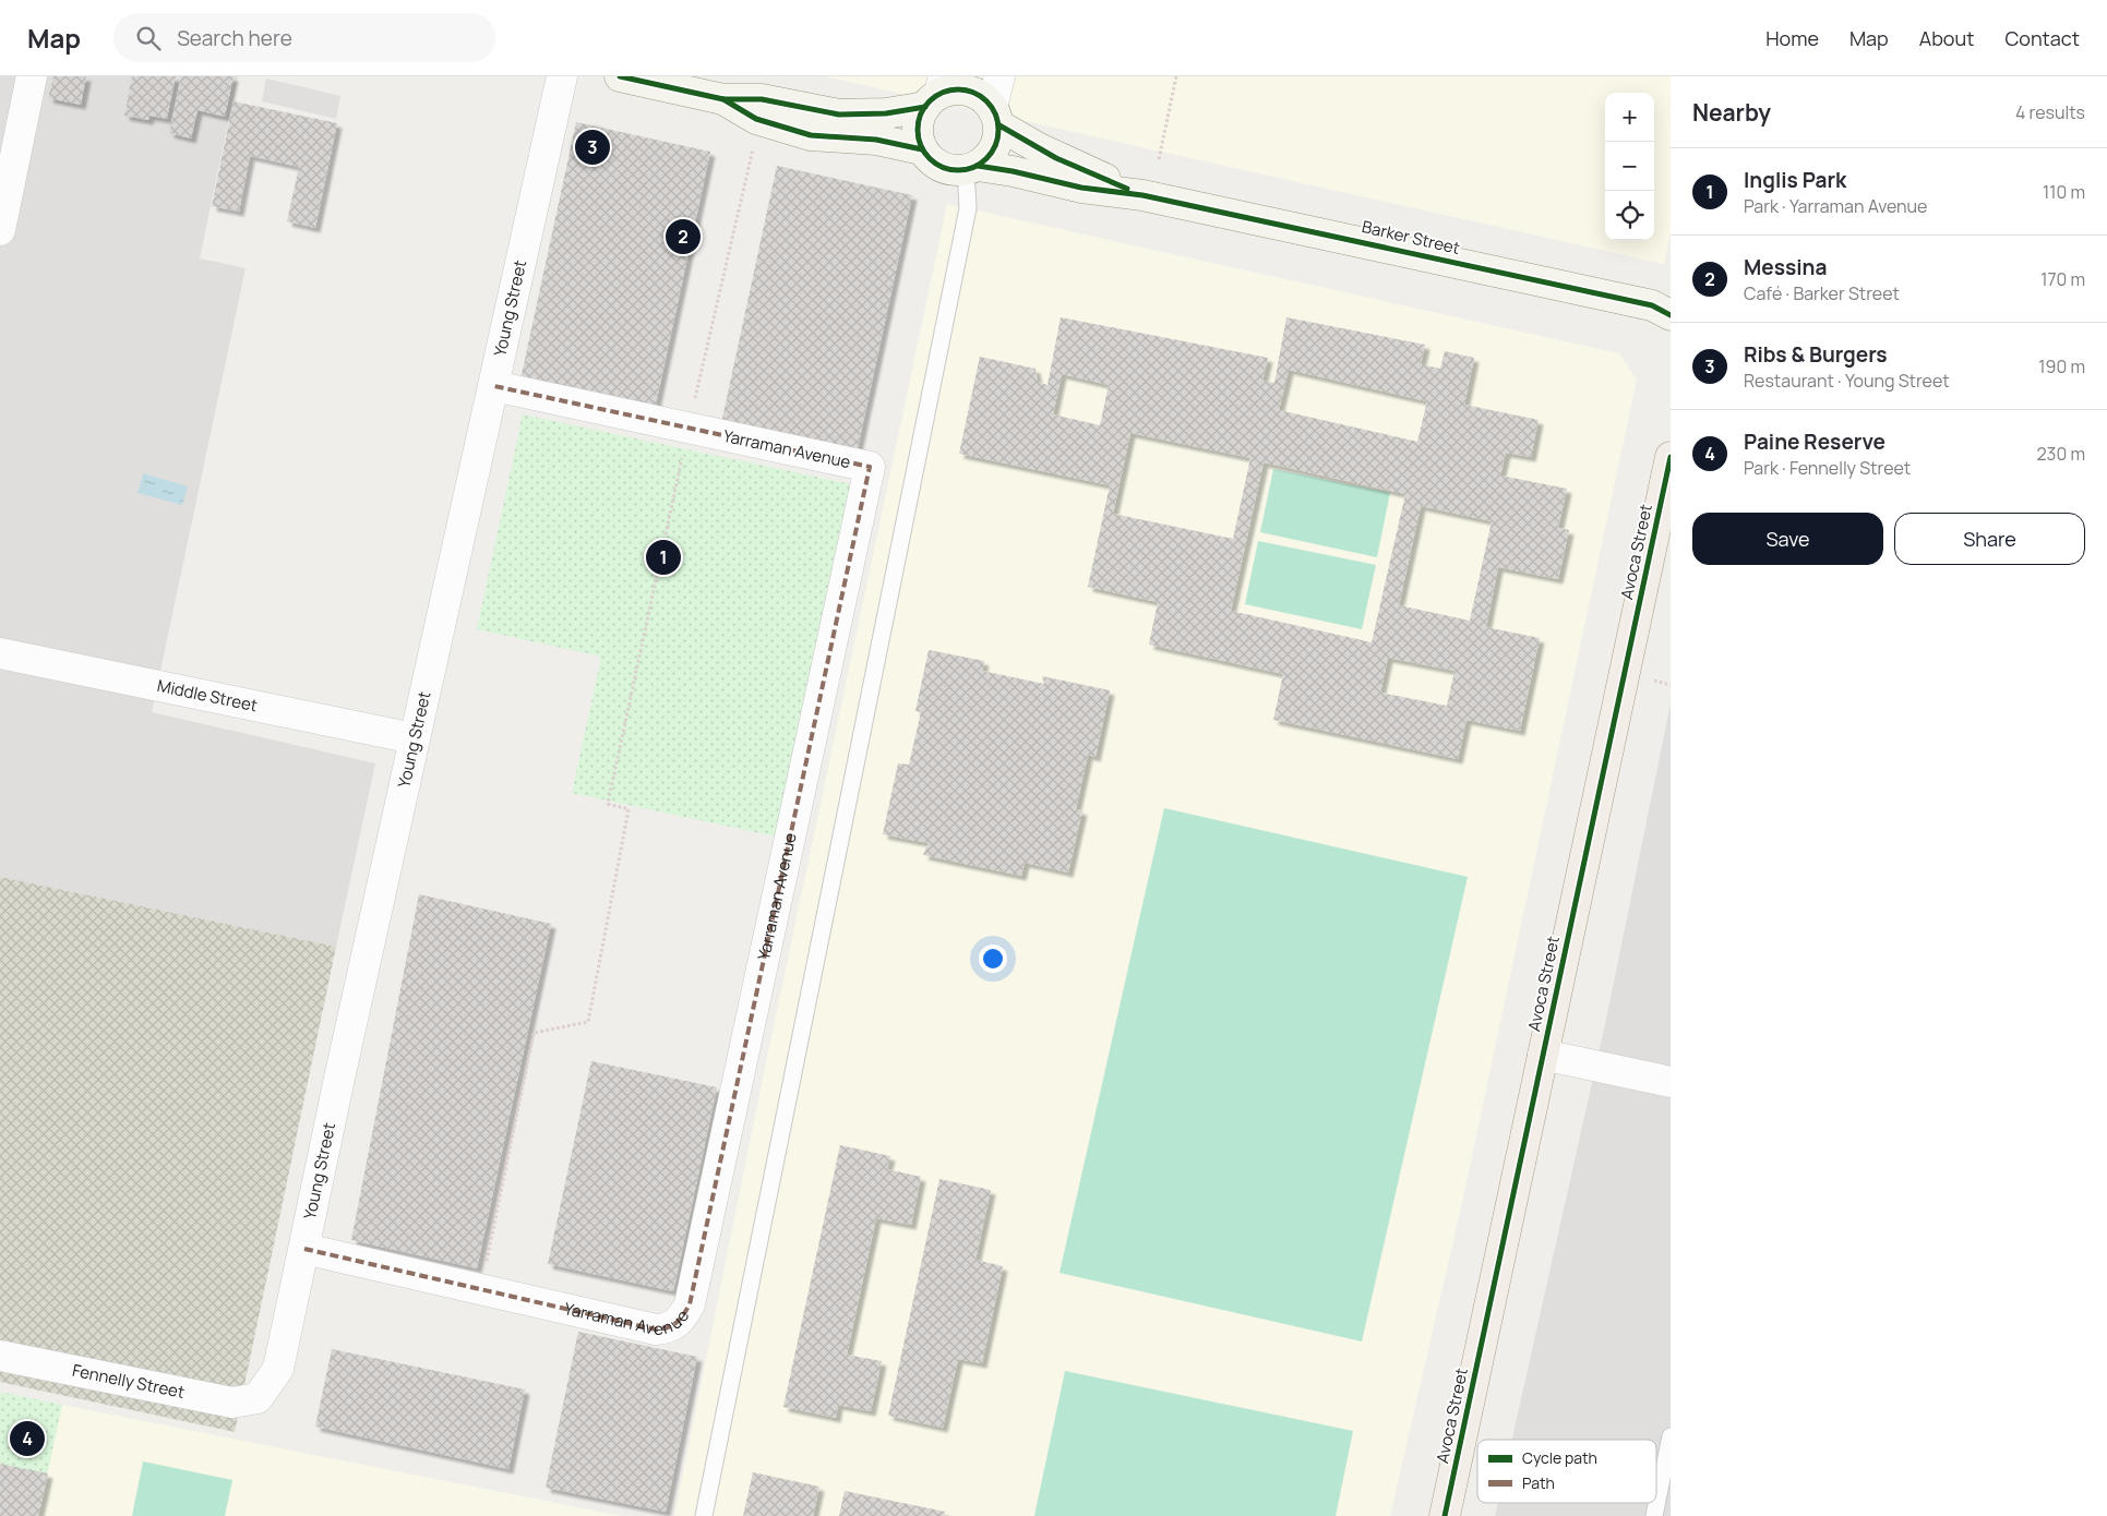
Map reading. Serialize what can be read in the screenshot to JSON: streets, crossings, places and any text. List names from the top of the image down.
{
  "streets": {
    "main road": ["Barker Street", "Avoca Street"],
    "street": [
      "Young Street",
      "Yarraman Avenue",
      "Middle Street",
      "Fennelly Street"
    ]
  },
  "crossings": [
    ["Young Street", "Yarraman Avenue"],
    ["Young Street", "Middle Street"],
    ["Young Street", "Fennelly Street"]
  ],
  "legend": ["Cycle path", "Path"],
  "page": {
    "header": "Map",
    "search": "Search here",
    "nav": [
      "Home",
      "Map",
      "About",
      "Contact"
    ],
    "heading": ["Nearby", "4 results"],
    "map_buttons": ["+", "−"],
    "pins": [
      "3",
      "2",
      "1",
      "4"
    ],
    "list": [
      {
        "mark": "1",
        "name": "Inglis Park",
        "note": "Park · Yarraman Avenue",
        "value": "110 m"
      },
      {
        "mark": "2",
        "name": "Messina",
        "note": "Café · Barker Street",
        "value": "170 m"
      },
      {
        "mark": "3",
        "name": "Ribs & Burgers",
        "note": "Restaurant · Young Street",
        "value": "190 m"
      },
      {
        "mark": "4",
        "name": "Paine Reserve",
        "note": "Park · Fennelly Street",
        "value": "230 m"
      }
    ],
    "buttons": ["Save", "Share"]
  }
}
